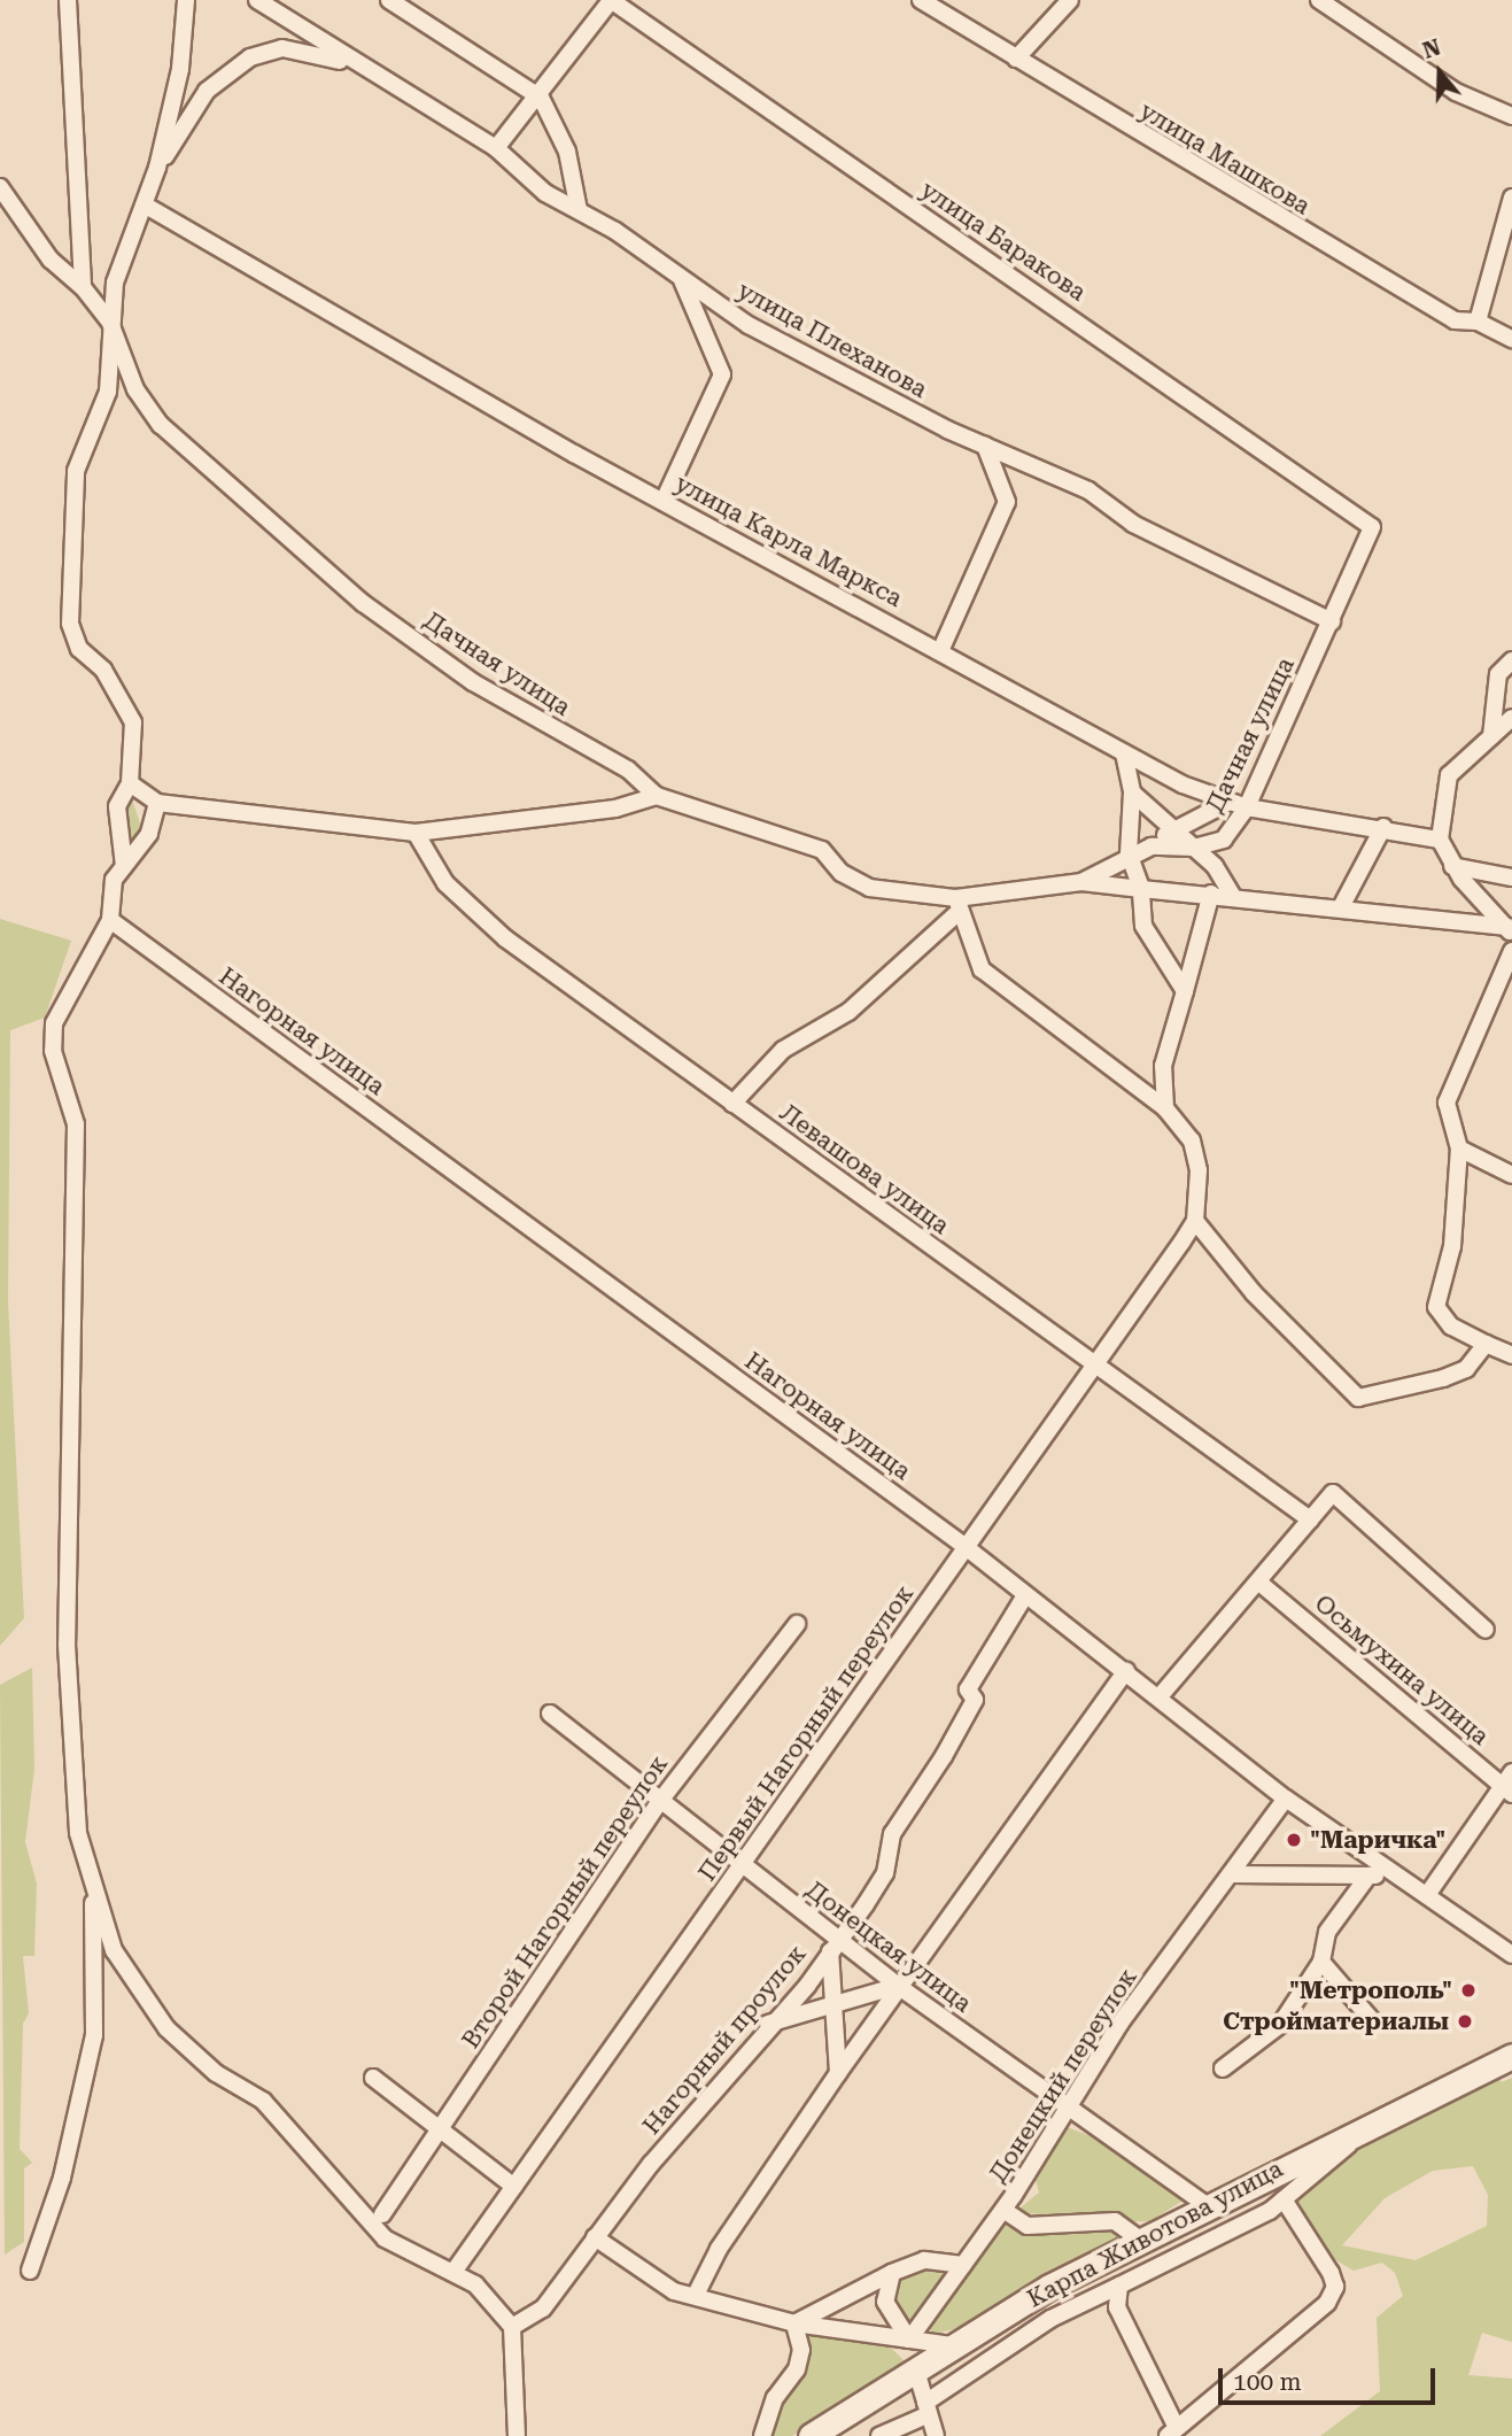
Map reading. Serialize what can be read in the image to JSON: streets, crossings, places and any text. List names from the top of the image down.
{
  "streets": {
    "main road": ["Карпа Животова улица"],
    "street": [
      "улица Машкова",
      "улица Баракова",
      "улица Плеханова",
      "улица Карла Маркса",
      "Дачная улица",
      "Нагорная улица",
      "Левашова улица",
      "Осьмухина улица",
      "Первый Нагорный переулок",
      "Второй Нагорный переулок",
      "Донецкая улица",
      "Нагорный проулок",
      "Донецкий переулок"
    ]
  },
  "crossings": [
    ["улица Баракова", "Дачная улица"],
    ["улица Плеханова", "Дачная улица"],
    ["улица Карла Маркса", "Дачная улица"],
    ["Нагорная улица", "Первый Нагорный переулок"],
    ["Нагорная улица", "Нагорный проулок"],
    ["Нагорная улица", "Донецкий переулок"],
    ["Левашова улица", "Первый Нагорный переулок"],
    ["Первый Нагорный переулок", "Донецкая улица"],
    ["Второй Нагорный переулок", "Донецкая улица"],
    ["Донецкая улица", "Нагорный проулок"],
    ["Донецкая улица", "Донецкий переулок"],
    ["Донецкая улица", "Карпа Животова улица"]
  ],
  "places": ["\"Маричка\"", "\"Метрополь\"", "Стройматериалы"],
  "scale_bar": "100 m",
  "north": "top"
}
